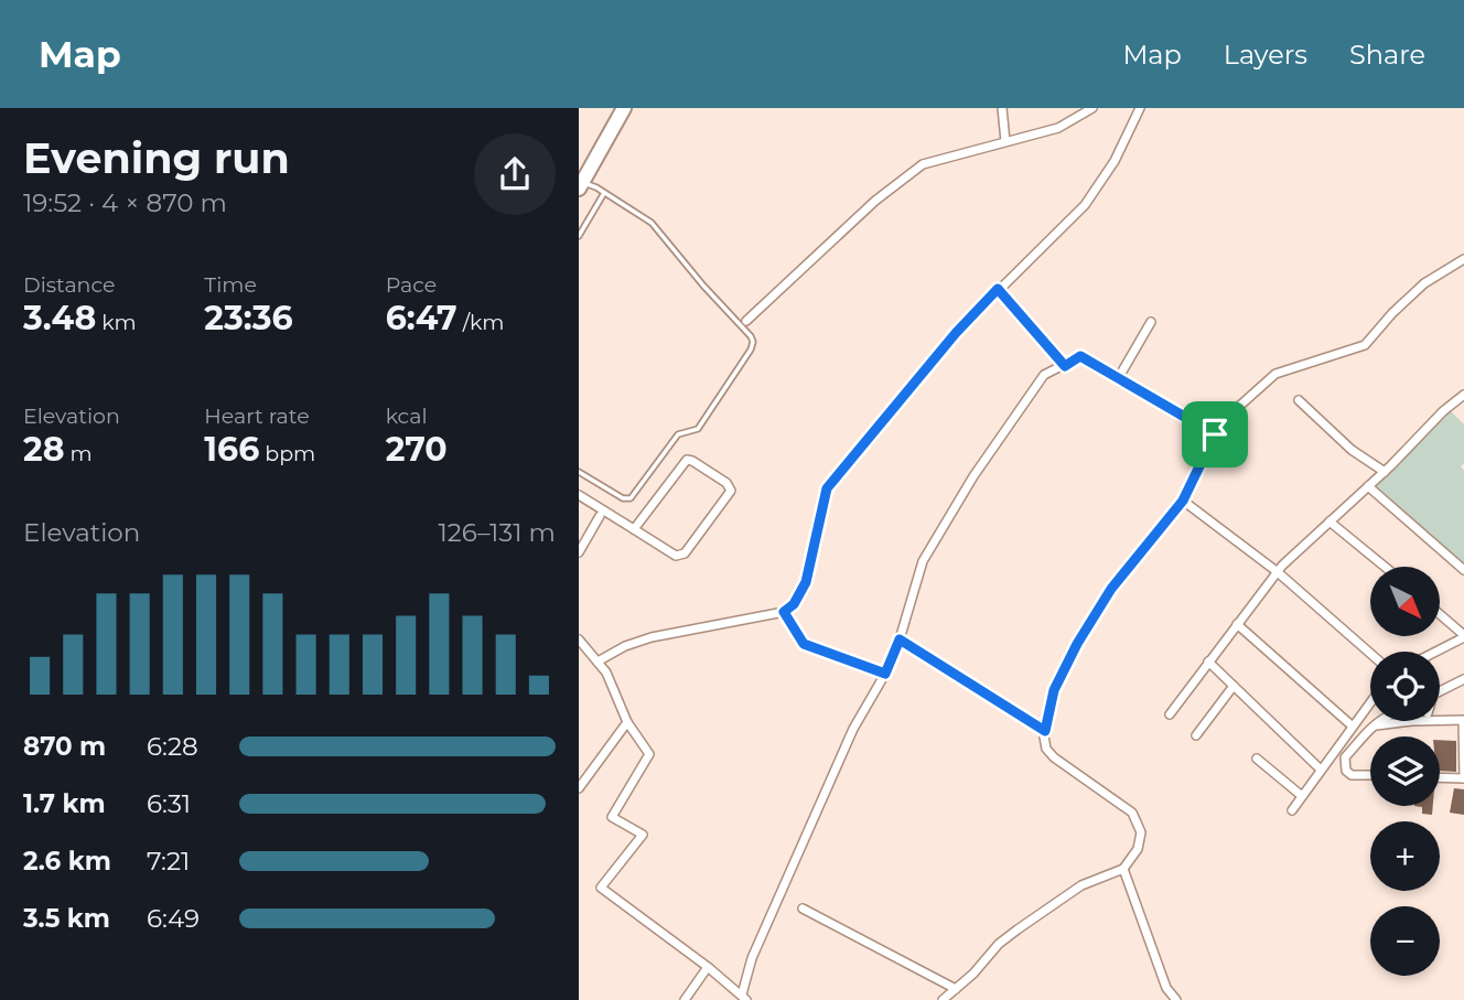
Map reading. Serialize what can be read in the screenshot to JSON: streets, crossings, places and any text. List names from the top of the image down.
{
  "north": "bottom right",
  "page": {
    "header": "Map",
    "nav": ["Map", "Layers", "Share"],
    "heading": ["Evening run", "19:52 · 4 × 870 m"],
    "stats": [
      ["Distance", "3.48 km"],
      ["Time", "23:36"],
      ["Pace", "6:47 /km"],
      ["Elevation", "28 m"],
      ["Heart rate", "166 bpm"],
      ["kcal", "270"]
    ],
    "chart": ["Elevation", "126–131 m"],
    "map_buttons": ["+", "−"],
    "list": [
      {
        "name": "870 m",
        "note": "6:28"
      },
      {
        "name": "1.7 km",
        "note": "6:31"
      },
      {
        "name": "2.6 km",
        "note": "7:21"
      },
      {
        "name": "3.5 km",
        "note": "6:49"
      }
    ]
  }
}
